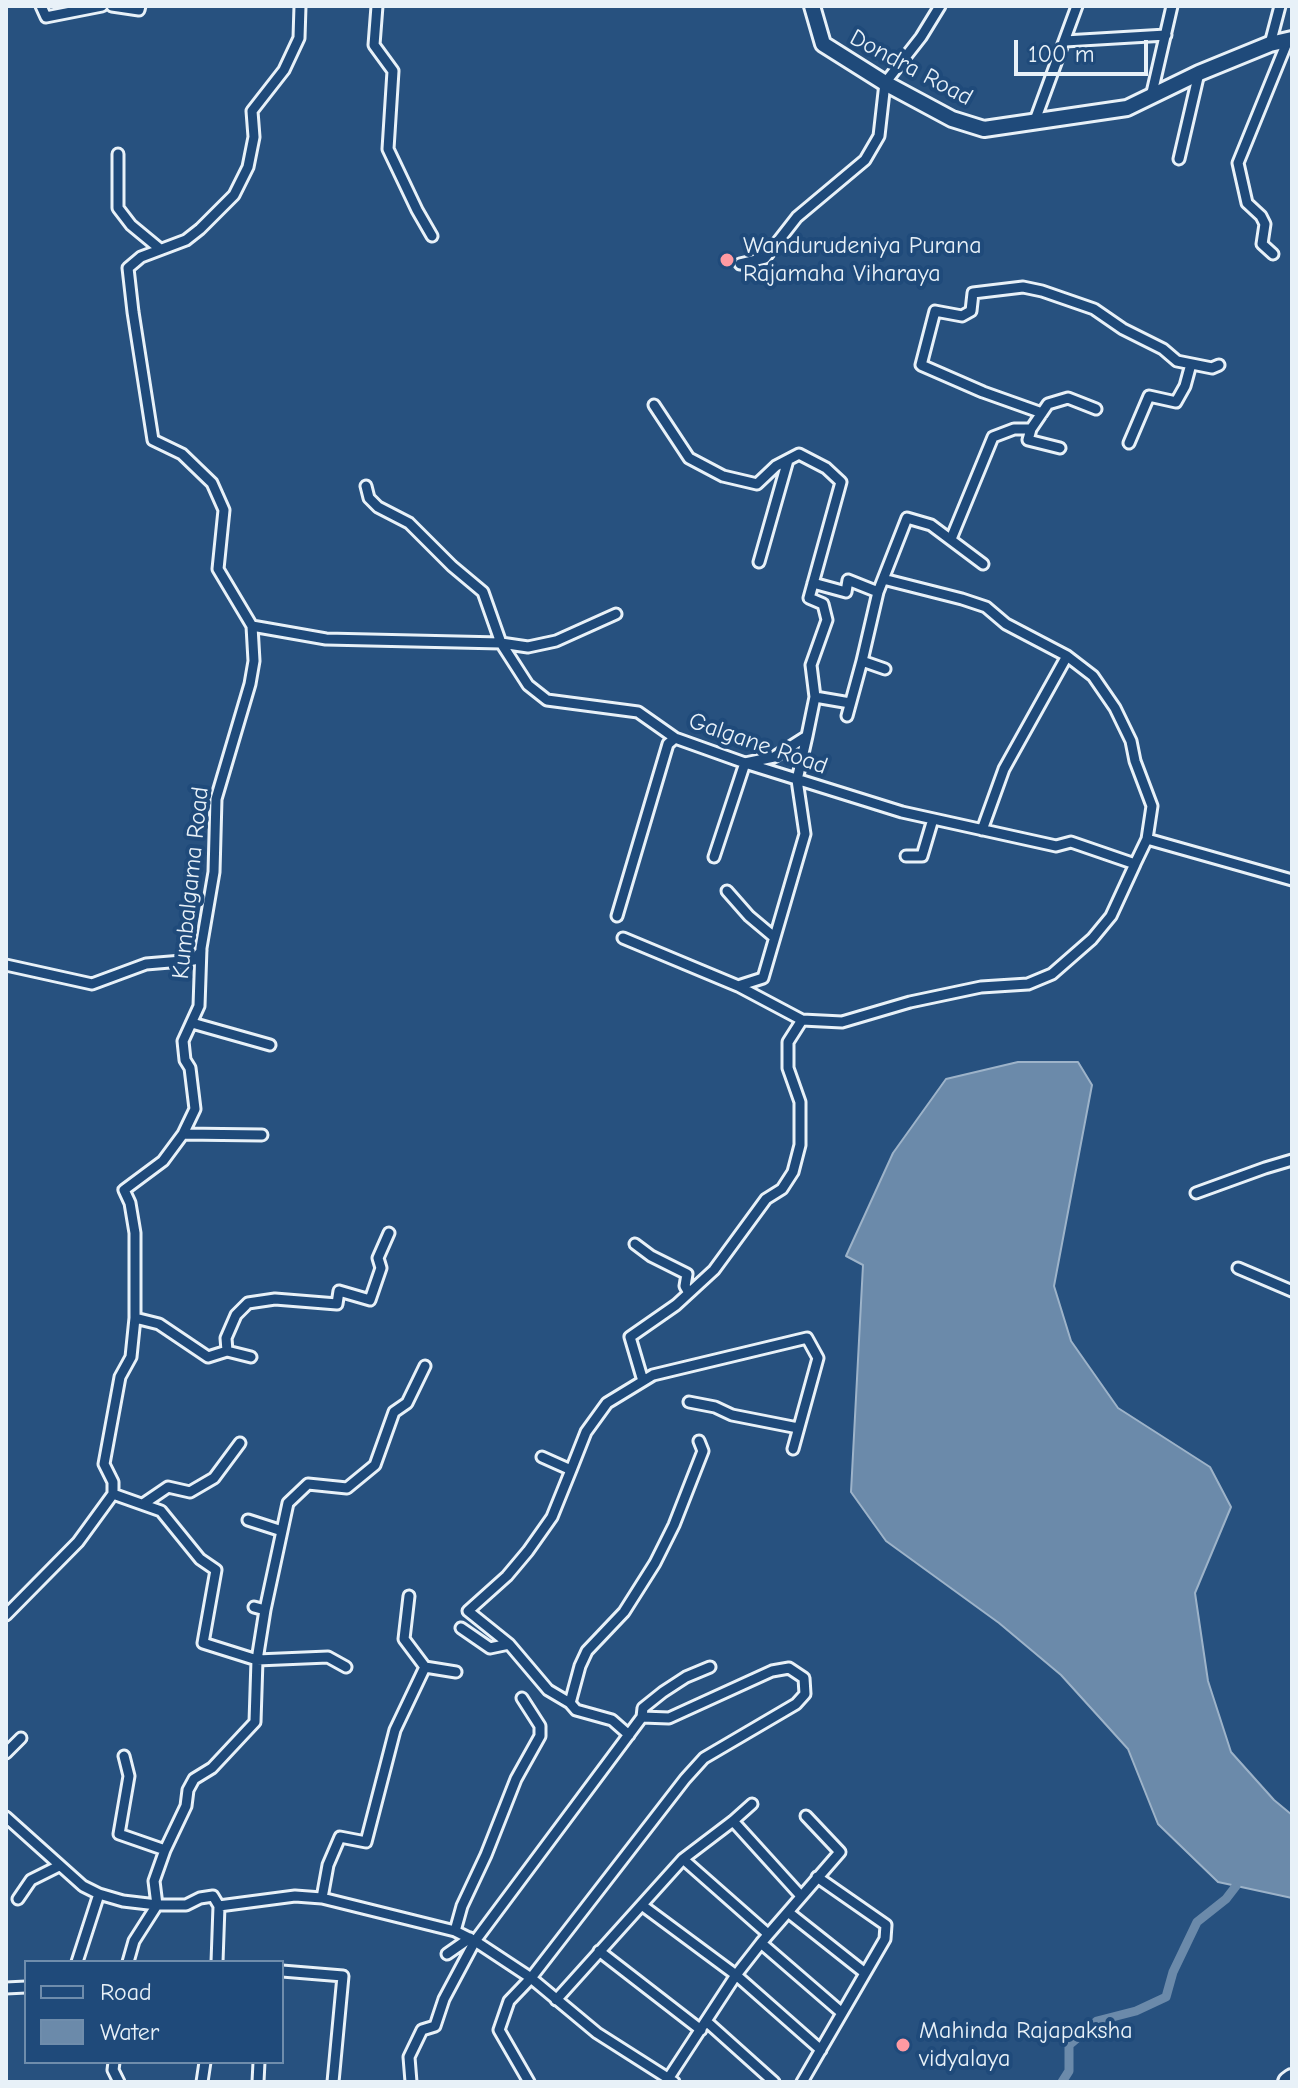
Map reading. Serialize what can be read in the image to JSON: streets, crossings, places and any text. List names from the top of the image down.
{
  "streets": {
    "street": ["Dondra Road", "Galgane Road", "Kumbalgama Road"]
  },
  "places": ["Wandurudeniya Purana Rajamaha Viharaya", "Mahinda Rajapaksha vidyalaya"],
  "legend": ["Road", "Water"],
  "scale_bar": "100 m"
}
